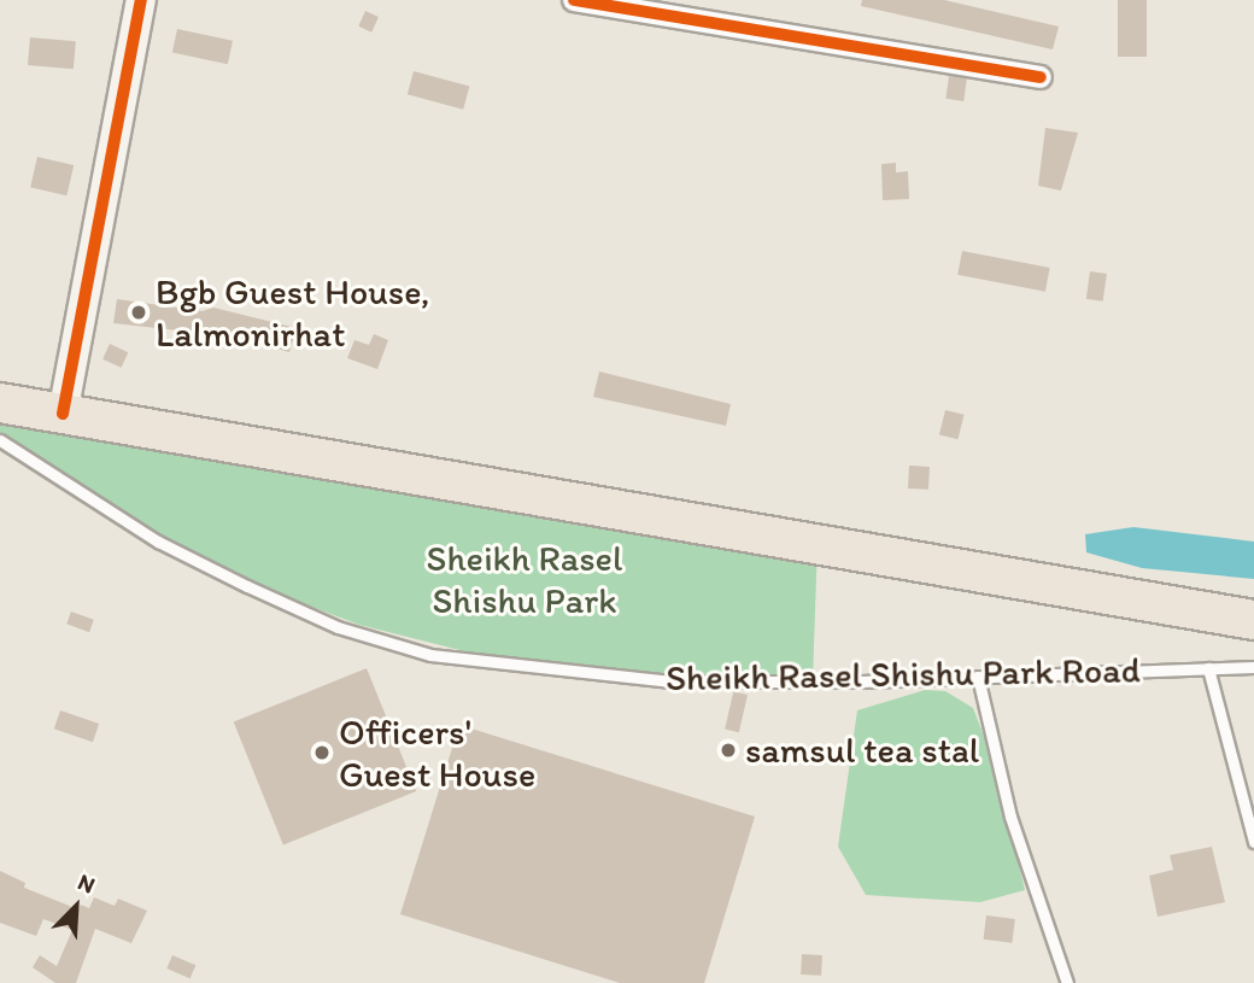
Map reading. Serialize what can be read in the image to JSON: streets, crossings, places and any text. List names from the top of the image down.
{
  "streets": {
    "lane": ["Sheikh Rasel Shishu Park Road"]
  },
  "parks": ["Sheikh Rasel Shishu Park"],
  "places": ["Bgb Guest House, Lalmonirhat", "samsul tea stal", "Officers' Guest House"],
  "north": "top right"
}
